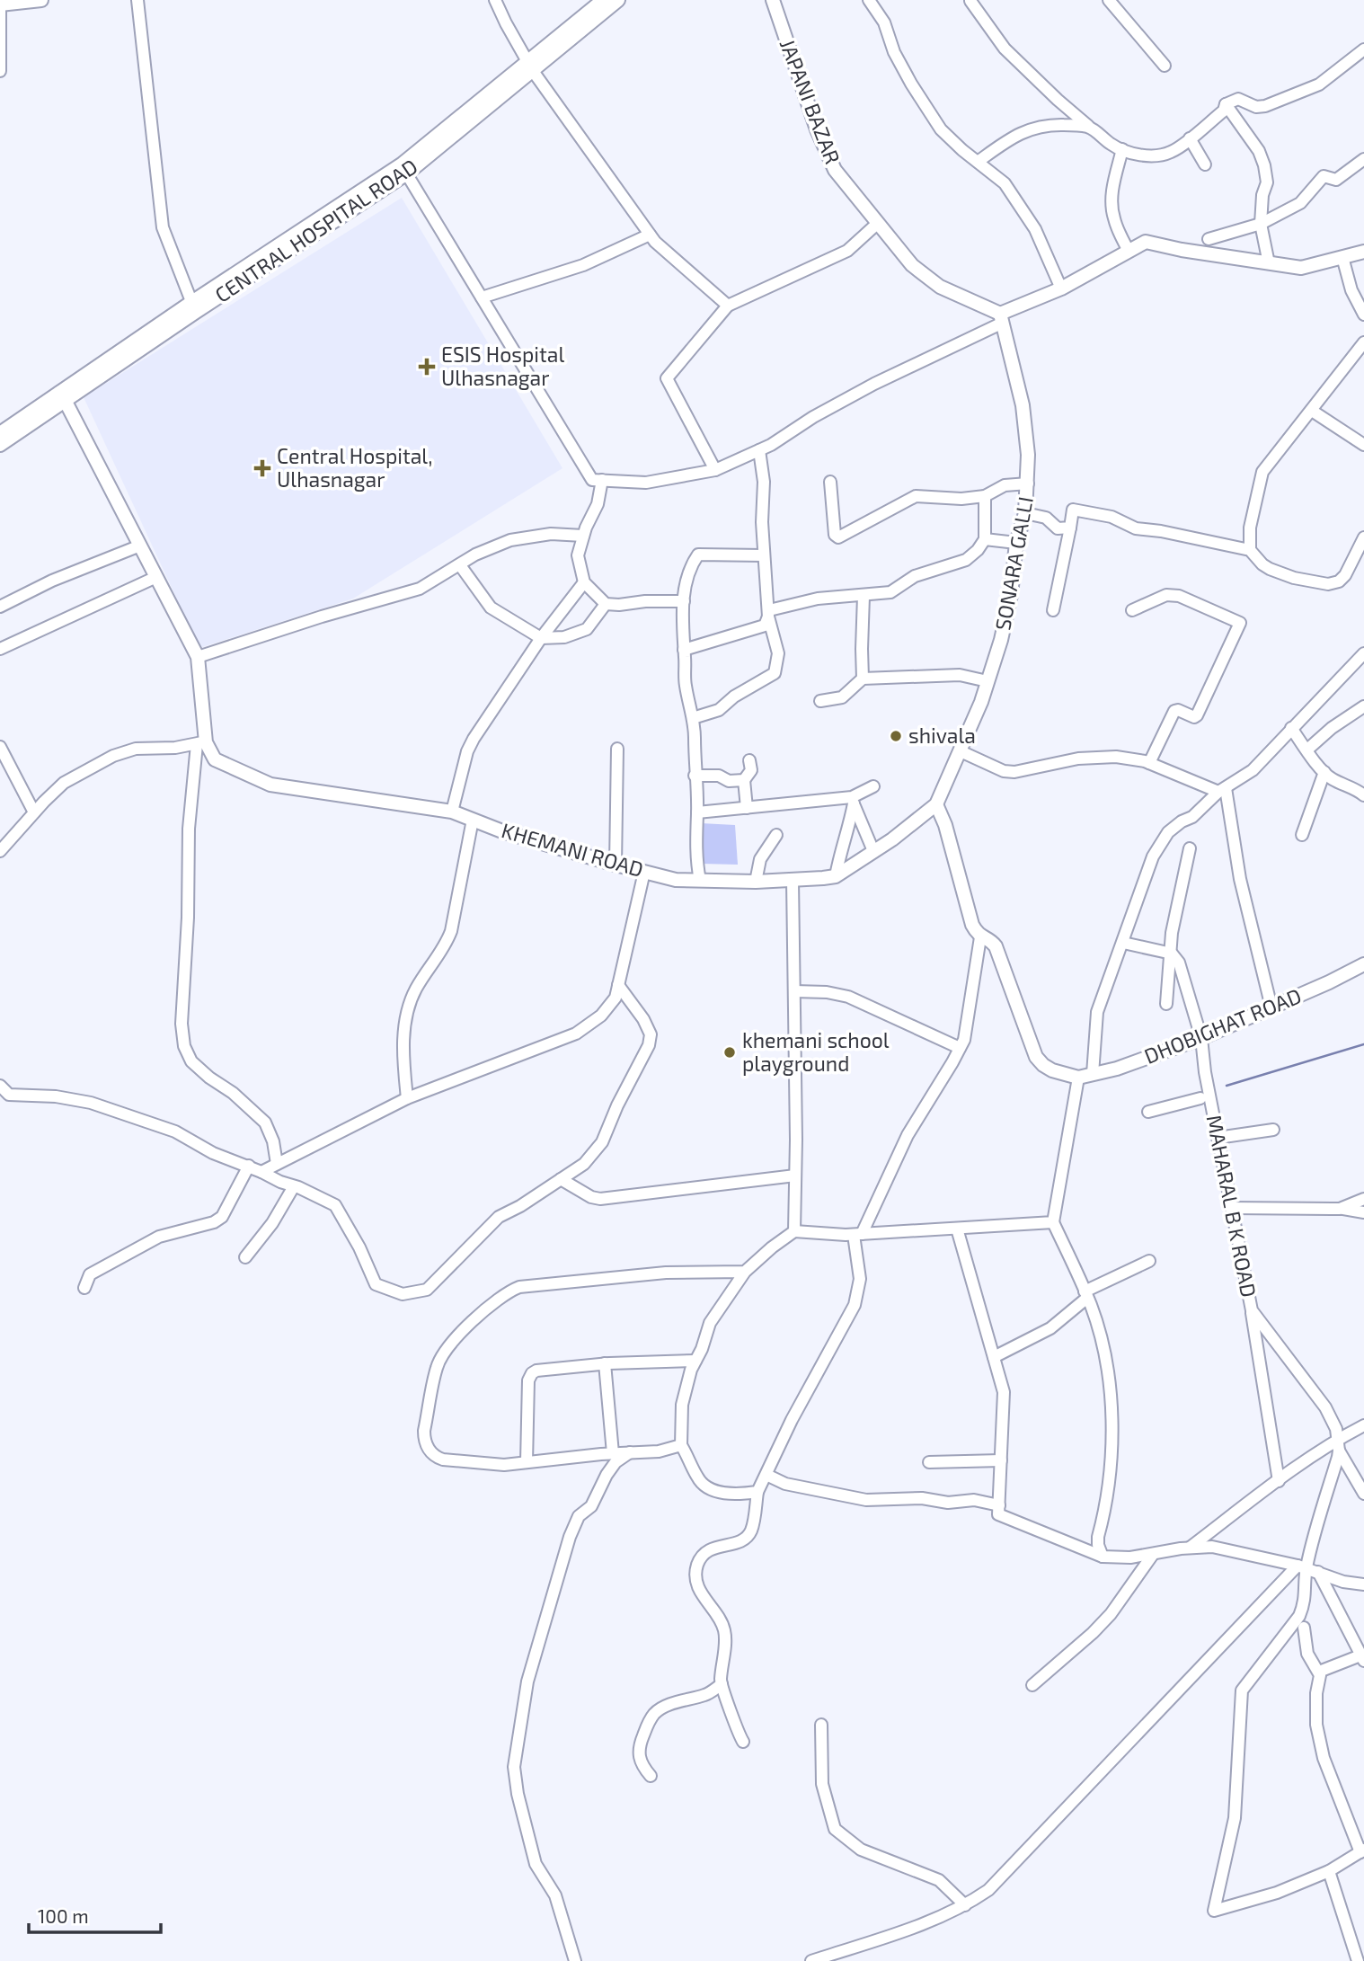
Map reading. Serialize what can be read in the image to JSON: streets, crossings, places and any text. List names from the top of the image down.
{
  "streets": {
    "street": [
      "JAPANI BAZAR",
      "CENTRAL HOSPITAL ROAD",
      "SONARA GALLI",
      "KHEMANI ROAD",
      "DHOBIGHAT ROAD",
      "MAHARAL B K ROAD"
    ]
  },
  "crossings": [
    ["JAPANI BAZAR", "SONARA GALLI"],
    ["SONARA GALLI", "KHEMANI ROAD"],
    ["DHOBIGHAT ROAD", "MAHARAL B K ROAD"]
  ],
  "places": {
    "health": ["ESIS Hospital Ulhasnagar", "Central Hospital, Ulhasnagar"],
    "other": ["shivala", "khemani school playground"]
  },
  "scale_bar": "100 m"
}
